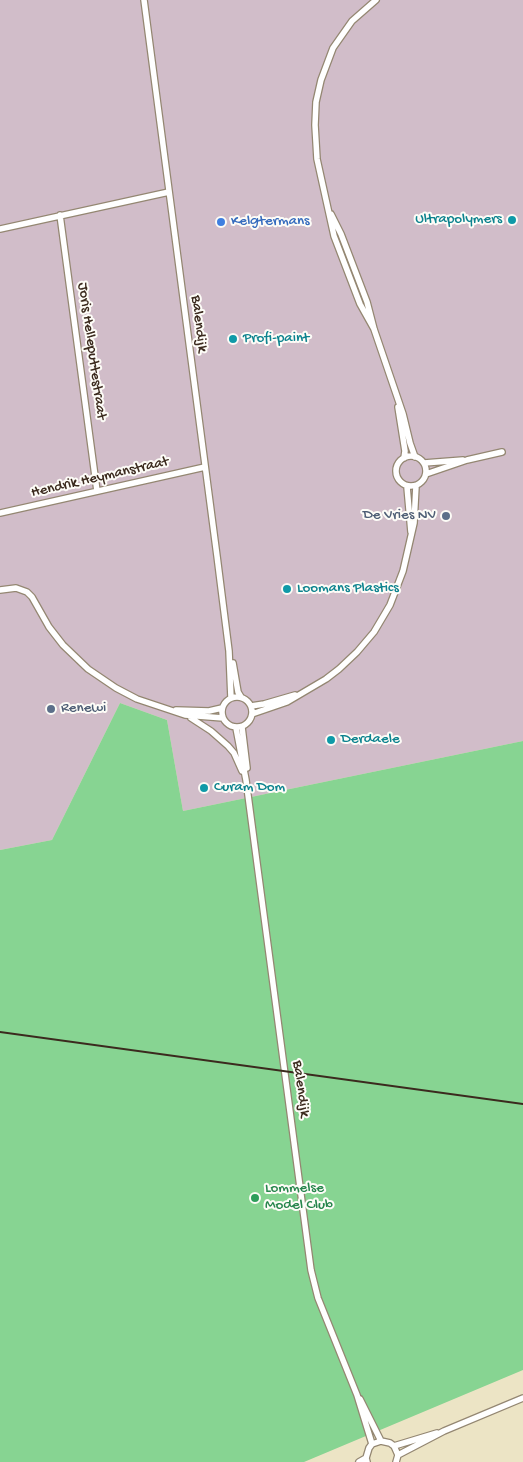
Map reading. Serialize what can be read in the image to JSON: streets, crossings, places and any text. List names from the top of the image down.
{
  "streets": {
    "street": ["Balendijk", "Joris Helleputtestraat", "Hendrik Heymanstraat"]
  },
  "crossings": [
    ["Balendijk", "Hendrik Heymanstraat"],
    ["Joris Helleputtestraat", "Hendrik Heymanstraat"]
  ],
  "places": [
    "Ultrapolymers",
    "Kelgtermans",
    "Profi-paint",
    "De Vries NV",
    "Loomans Plastics",
    "Renewi",
    "Derdaele",
    "Curam Dom",
    "Lommelse Model Club"
  ]
}
